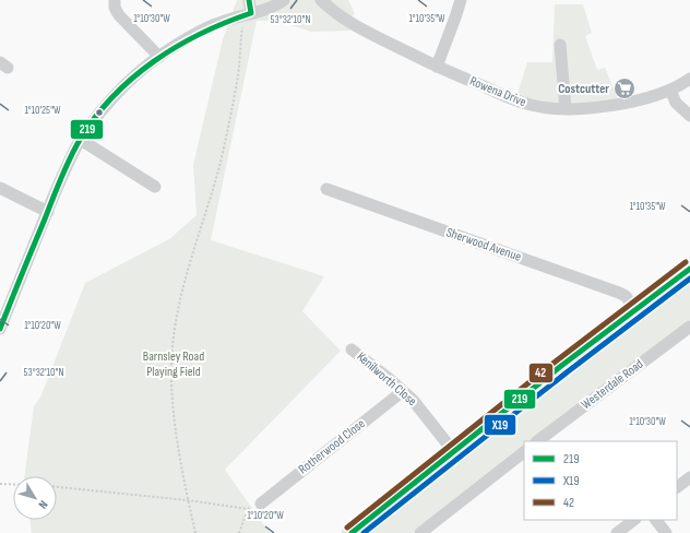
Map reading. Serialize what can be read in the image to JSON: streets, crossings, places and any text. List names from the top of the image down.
{
  "streets": {
    "street": [
      "Rowena Drive",
      "Sherwood Avenue",
      "Kenilworth Close",
      "Westerdale Road",
      "Rotherwood Close"
    ]
  },
  "crossings": [
    ["Kenilworth Close", "Rotherwood Close"]
  ],
  "parks": ["Barnsley Road Playing Field"],
  "places": {
    "supermarket": ["Costcutter"]
  },
  "lines": ["transit line 219", "transit line 42", "transit line X19"],
  "legend": ["219", "X19", "42"],
  "north": "bottom right",
  "coordinates": [
    "1°10'30\"W",
    "1°10'35\"W",
    "53°32'10\"N",
    "1°10'25\"W",
    "1°10'20\"W"
  ]
}
